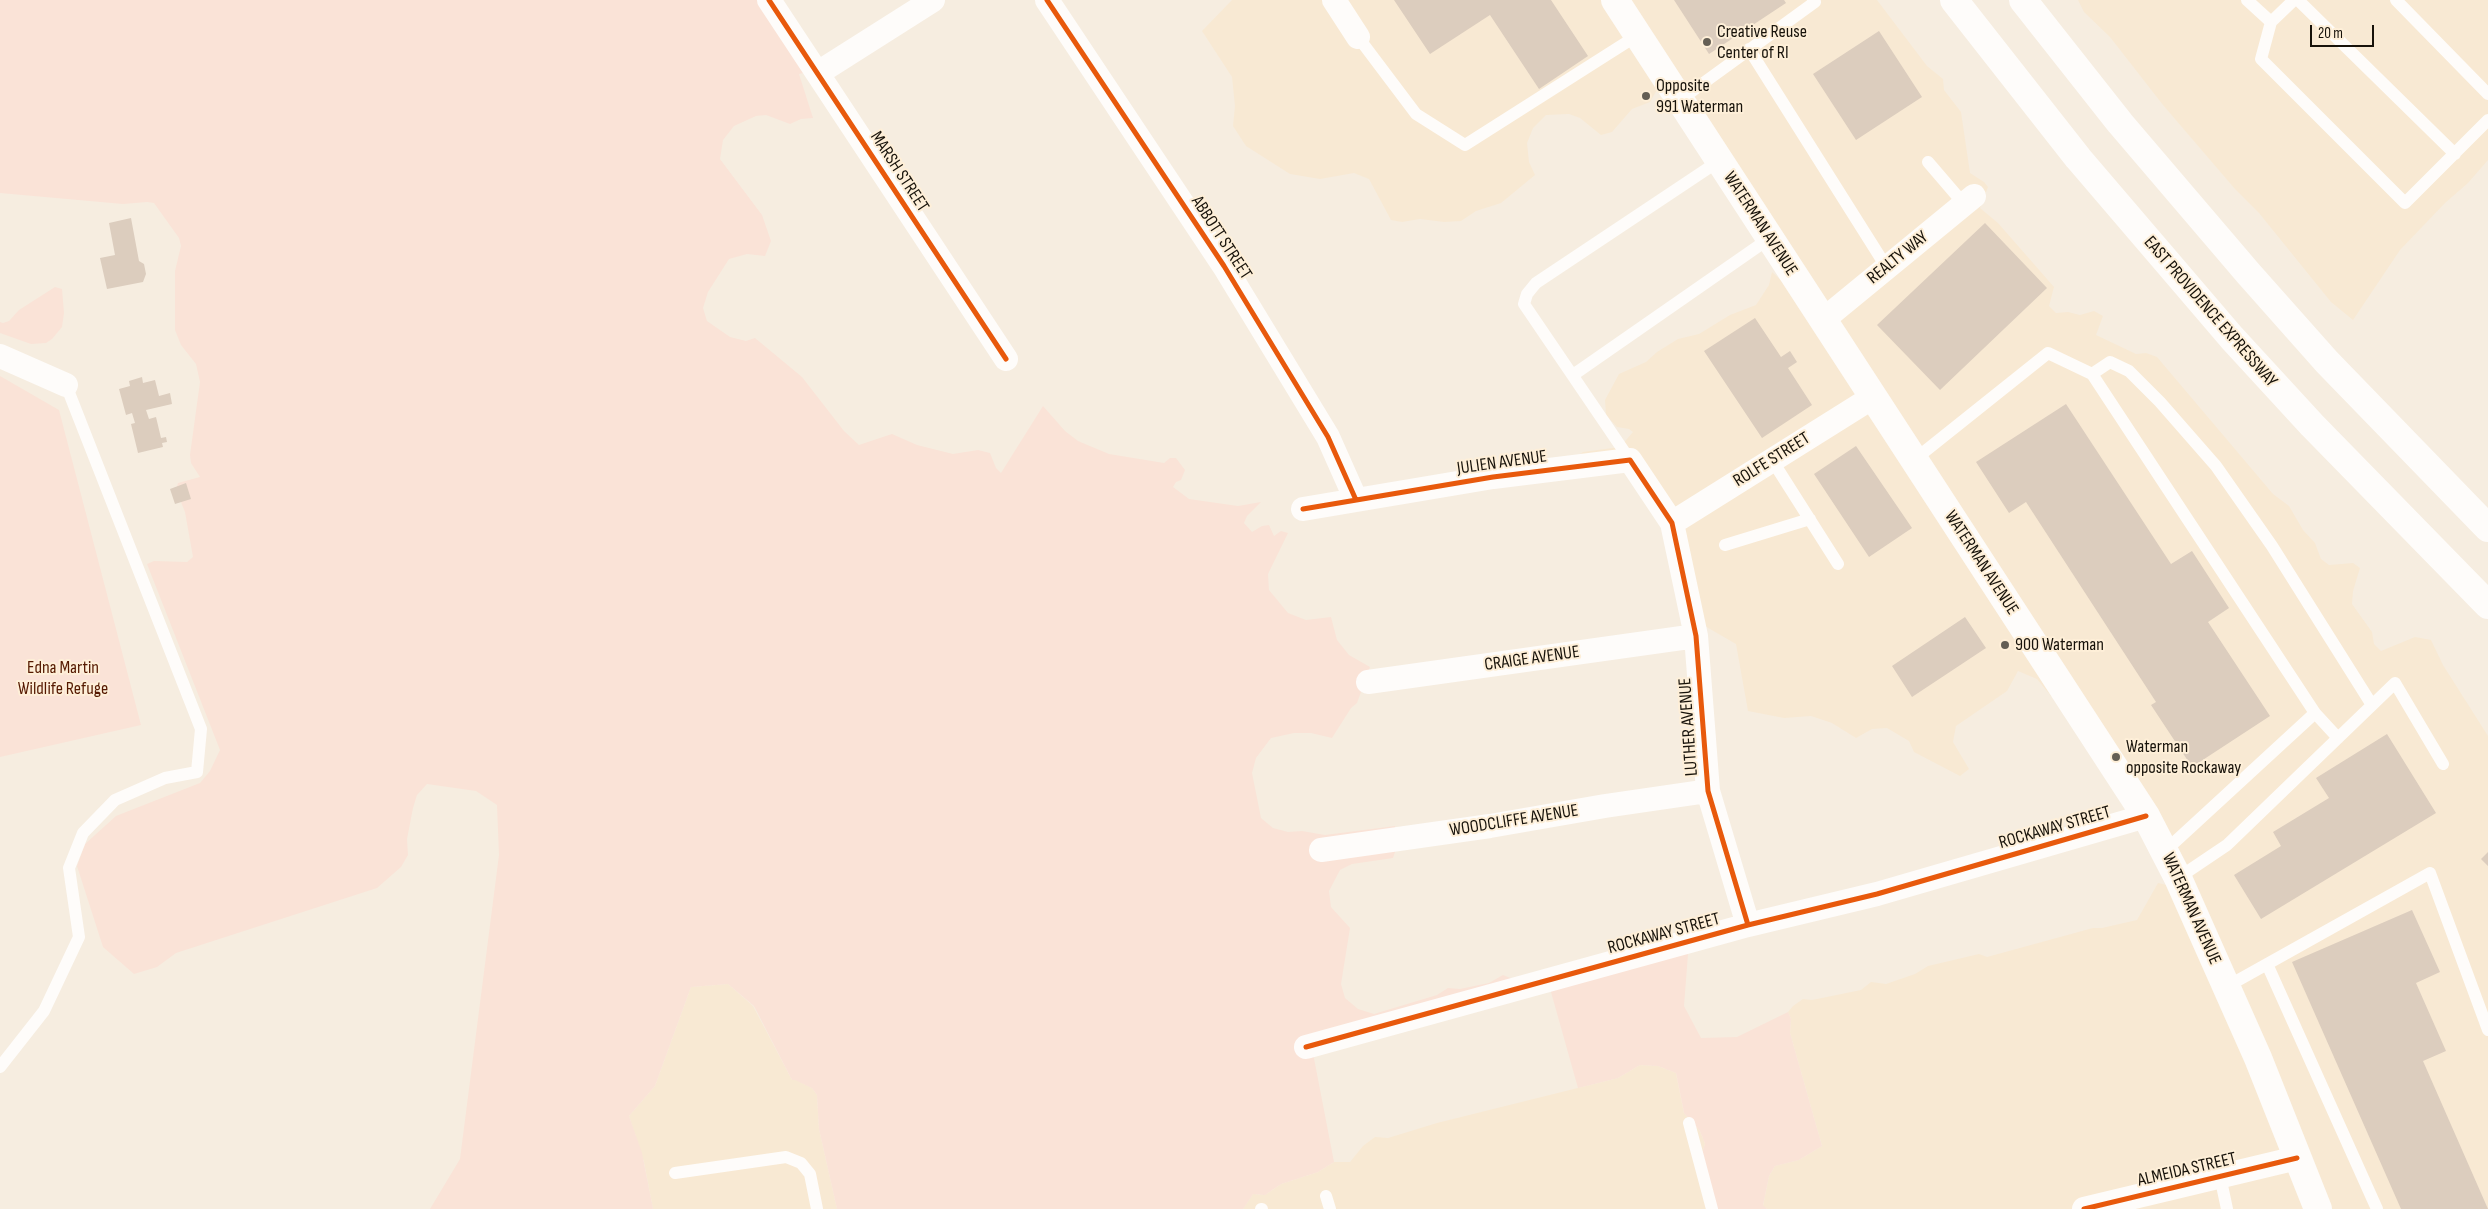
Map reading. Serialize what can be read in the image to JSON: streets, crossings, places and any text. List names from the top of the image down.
{
  "streets": {
    "main road": ["WATERMAN AVENUE", "EAST PROVIDENCE EXPRESSWAY"],
    "street": [
      "MARSH STREET",
      "ABBOTT STREET",
      "REALTY WAY",
      "ROLFE STREET",
      "JULIEN AVENUE",
      "CRAIGE AVENUE",
      "LUTHER AVENUE",
      "WOODCLIFFE AVENUE",
      "ROCKAWAY STREET",
      "ALMEIDA STREET"
    ]
  },
  "crossings": [
    ["WATERMAN AVENUE", "REALTY WAY"],
    ["WATERMAN AVENUE", "ROLFE STREET"],
    ["WATERMAN AVENUE", "ROCKAWAY STREET"],
    ["WATERMAN AVENUE", "ALMEIDA STREET"],
    ["ABBOTT STREET", "JULIEN AVENUE"],
    ["ROLFE STREET", "LUTHER AVENUE"],
    ["CRAIGE AVENUE", "LUTHER AVENUE"],
    ["LUTHER AVENUE", "WOODCLIFFE AVENUE"],
    ["LUTHER AVENUE", "ROCKAWAY STREET"]
  ],
  "parks": ["Edna Martin Wildlife Refuge"],
  "places": [
    "Creative Reuse Center of RI",
    "Opposite 991 Waterman",
    "900 Waterman",
    "Waterman opposite Rockaway"
  ],
  "scale_bar": "20 m"
}
